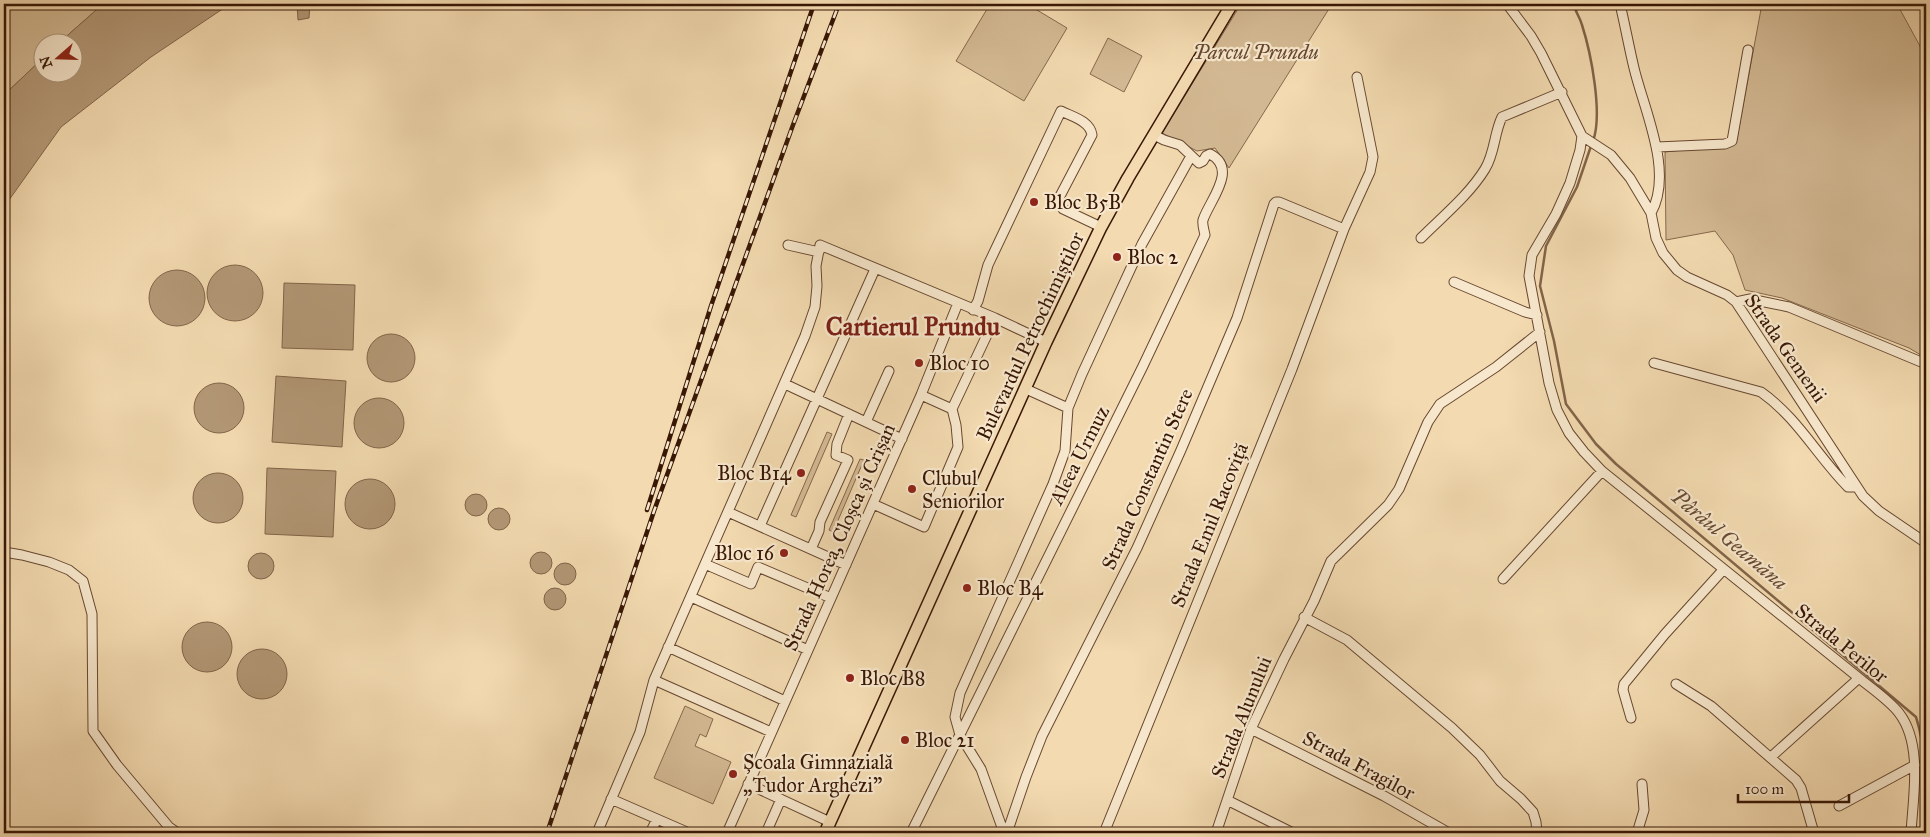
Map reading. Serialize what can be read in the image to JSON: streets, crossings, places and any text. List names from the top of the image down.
{
  "streets": {
    "main road": ["Bulevardul Petrochimiștilor"],
    "street": [
      "Strada Gemenii",
      "Aleea Urmuz",
      "Strada Constantin Stere",
      "Strada Emil Racoviță",
      "Strada Horea, Cloșca și Crișan",
      "Strada Perilor",
      "Strada Alunului",
      "Strada Fragilor"
    ]
  },
  "crossings": [
    ["Strada Gemenii", "Strada Perilor"],
    ["Strada Constantin Stere", "Strada Emil Racoviță"],
    ["Strada Perilor", "Strada Alunului"],
    ["Strada Alunului", "Strada Fragilor"]
  ],
  "districts": ["Cartierul Prundu"],
  "water": ["Pârâul Geamăna"],
  "parks": ["Parcul Prundu"],
  "places": [
    "Bloc B5B",
    "Bloc 2",
    "Bloc 10",
    "Bloc B14",
    "Clubul Seniorilor",
    "Bloc 16",
    "Bloc B4",
    "Bloc B8",
    "Bloc 21",
    "Școala Gimnazială „Tudor Arghezi”"
  ],
  "scale_bar": "100 m",
  "north": "left"
}
